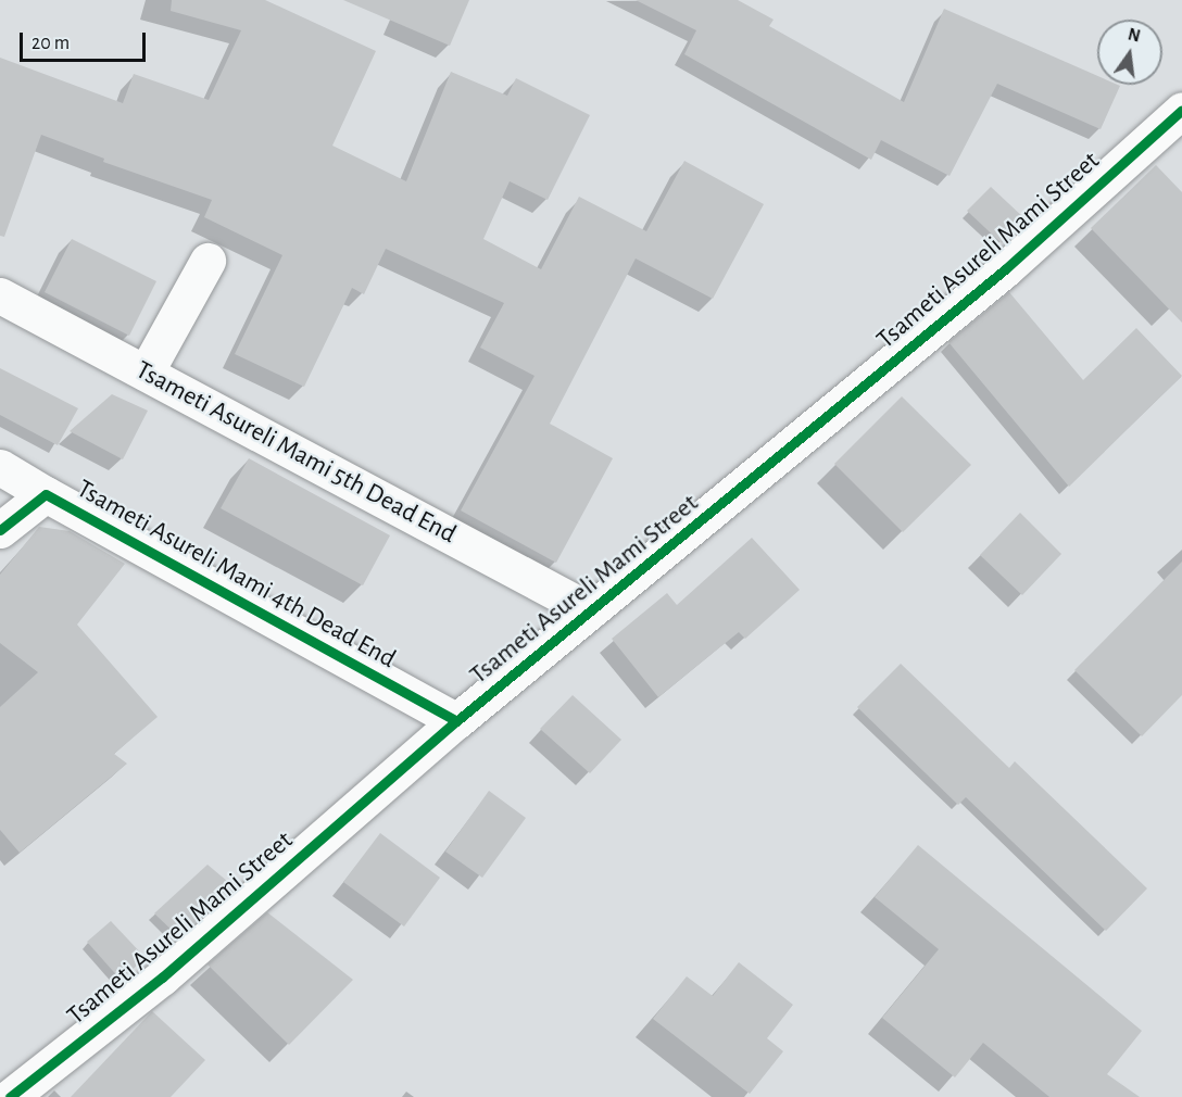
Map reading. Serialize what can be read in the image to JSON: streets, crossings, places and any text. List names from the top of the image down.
{
  "streets": {
    "street": ["Tsameti Asureli Mami Street", "Tsameti Asureli Mami 5th Dead End", "Tsameti Asureli Mami 4th Dead End"]
  },
  "crossings": [
    ["Tsameti Asureli Mami Street", "Tsameti Asureli Mami 5th Dead End"],
    ["Tsameti Asureli Mami Street", "Tsameti Asureli Mami 4th Dead End"]
  ],
  "scale_bar": "20 m",
  "north": "top"
}
